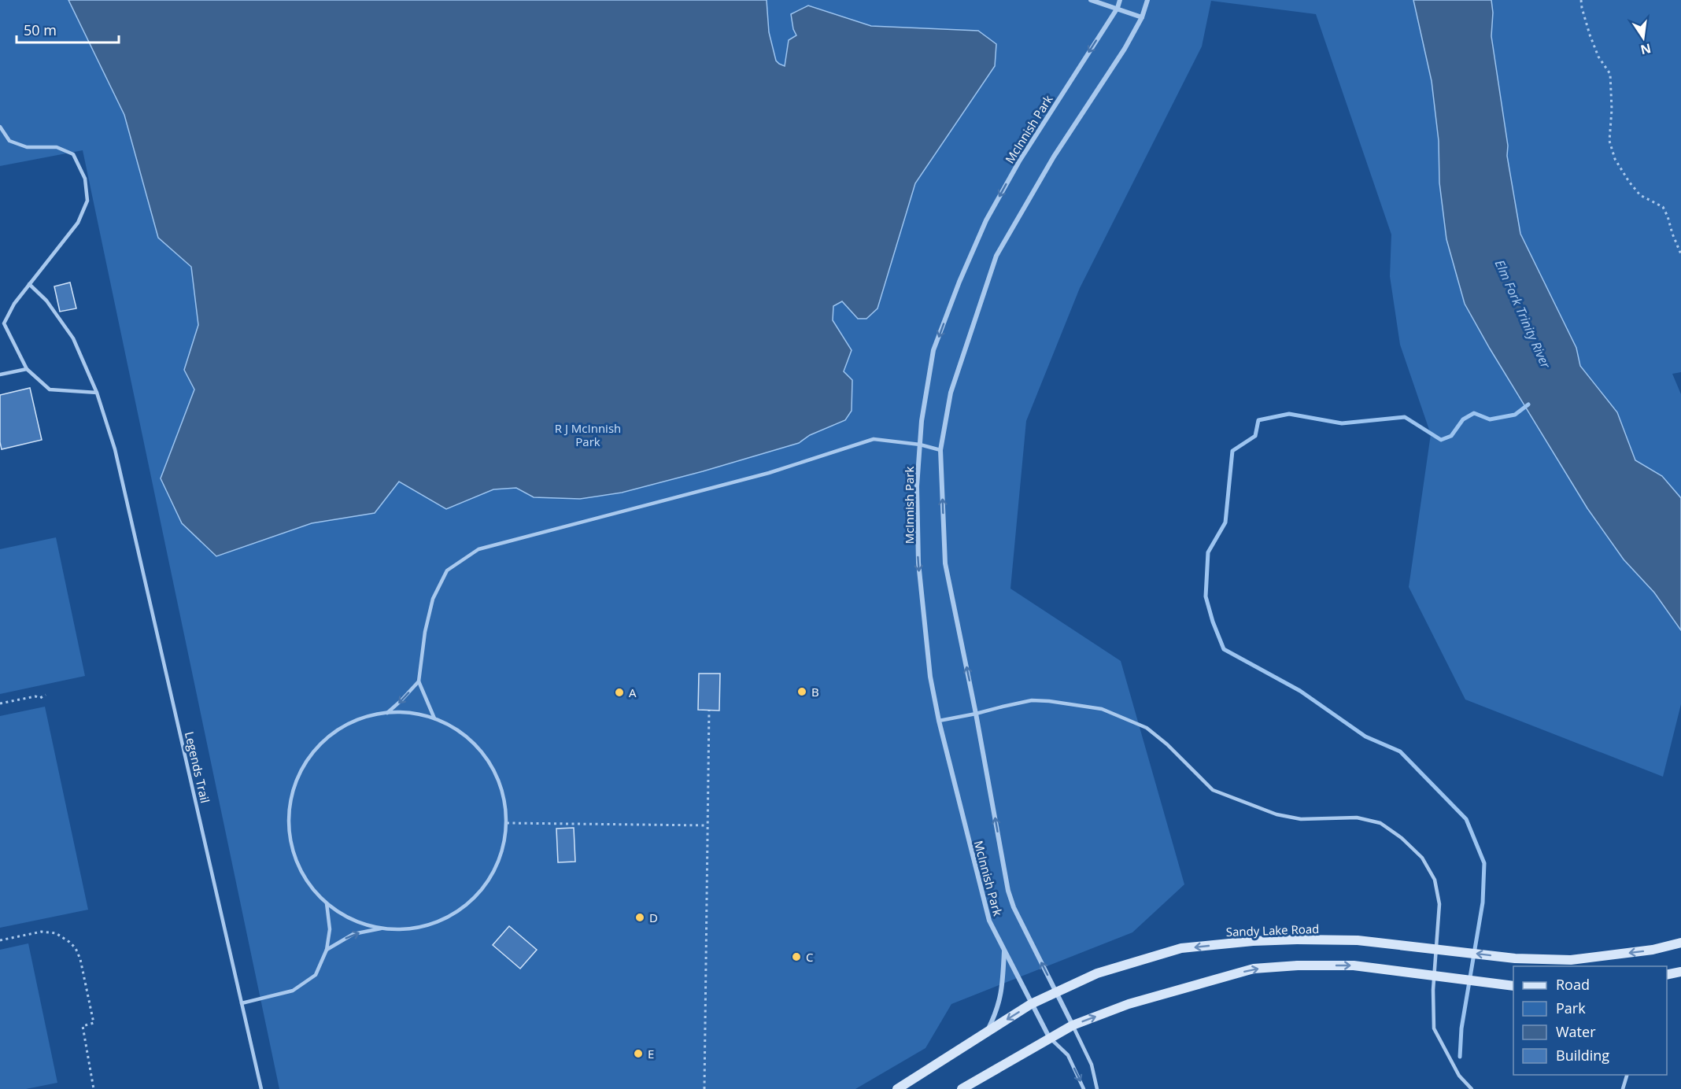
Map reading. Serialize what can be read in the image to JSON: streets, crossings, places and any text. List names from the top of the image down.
{
  "streets": {
    "main road": ["Sandy Lake Road"],
    "street": ["McInnish Park"],
    "lane": ["Legends Trail"]
  },
  "crossings": [
    ["McInnish Park", "Sandy Lake Road"]
  ],
  "water": ["Elm Fork Trinity River"],
  "parks": ["R J McInnish Park"],
  "places": [
    "B",
    "A",
    "D",
    "C",
    "E"
  ],
  "legend": [
    "Road",
    "Park",
    "Water",
    "Building"
  ],
  "scale_bar": "50 m",
  "north": "bottom"
}
